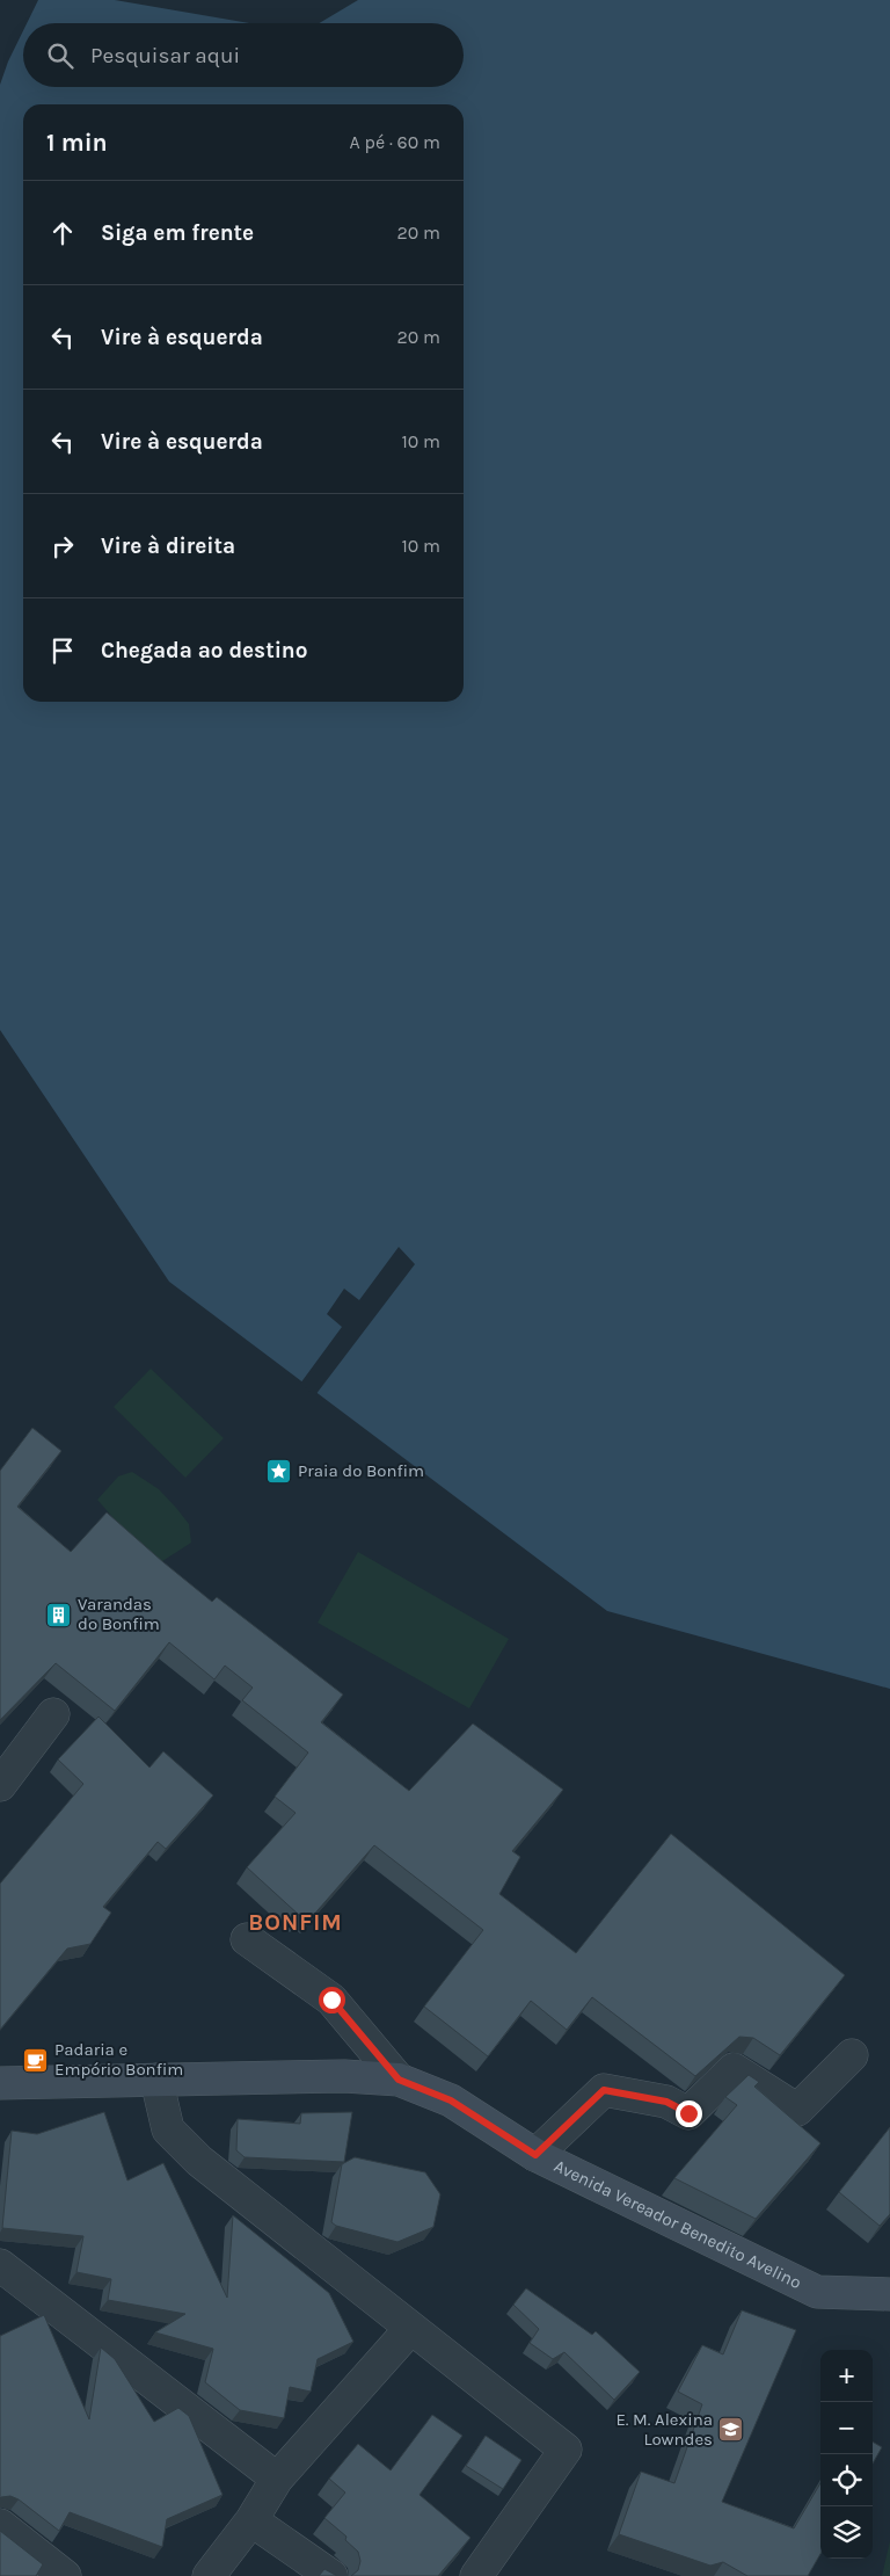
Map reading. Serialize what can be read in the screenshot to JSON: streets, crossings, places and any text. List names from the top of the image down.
{
  "streets": {
    "main road": ["Avenida Vereador Benedito Avelino"]
  },
  "districts": ["BONFIM"],
  "places": {
    "place": ["Praia do Bonfim"],
    "building": ["Varandas do Bonfim"],
    "cafe": ["Padaria e Empório Bonfim"],
    "school or university": ["E. M. Alexina Lowndes"]
  },
  "page": {
    "search": "Pesquisar aqui",
    "heading": ["1 min", "A pé · 60 m"],
    "list": [
      ["Siga em frente", "20 m"],
      ["Vire à esquerda", "20 m"],
      ["Vire à esquerda", "10 m"],
      ["Vire à direita", "10 m"],
      "Chegada ao destino"
    ],
    "map_buttons": ["+", "−"]
  }
}
